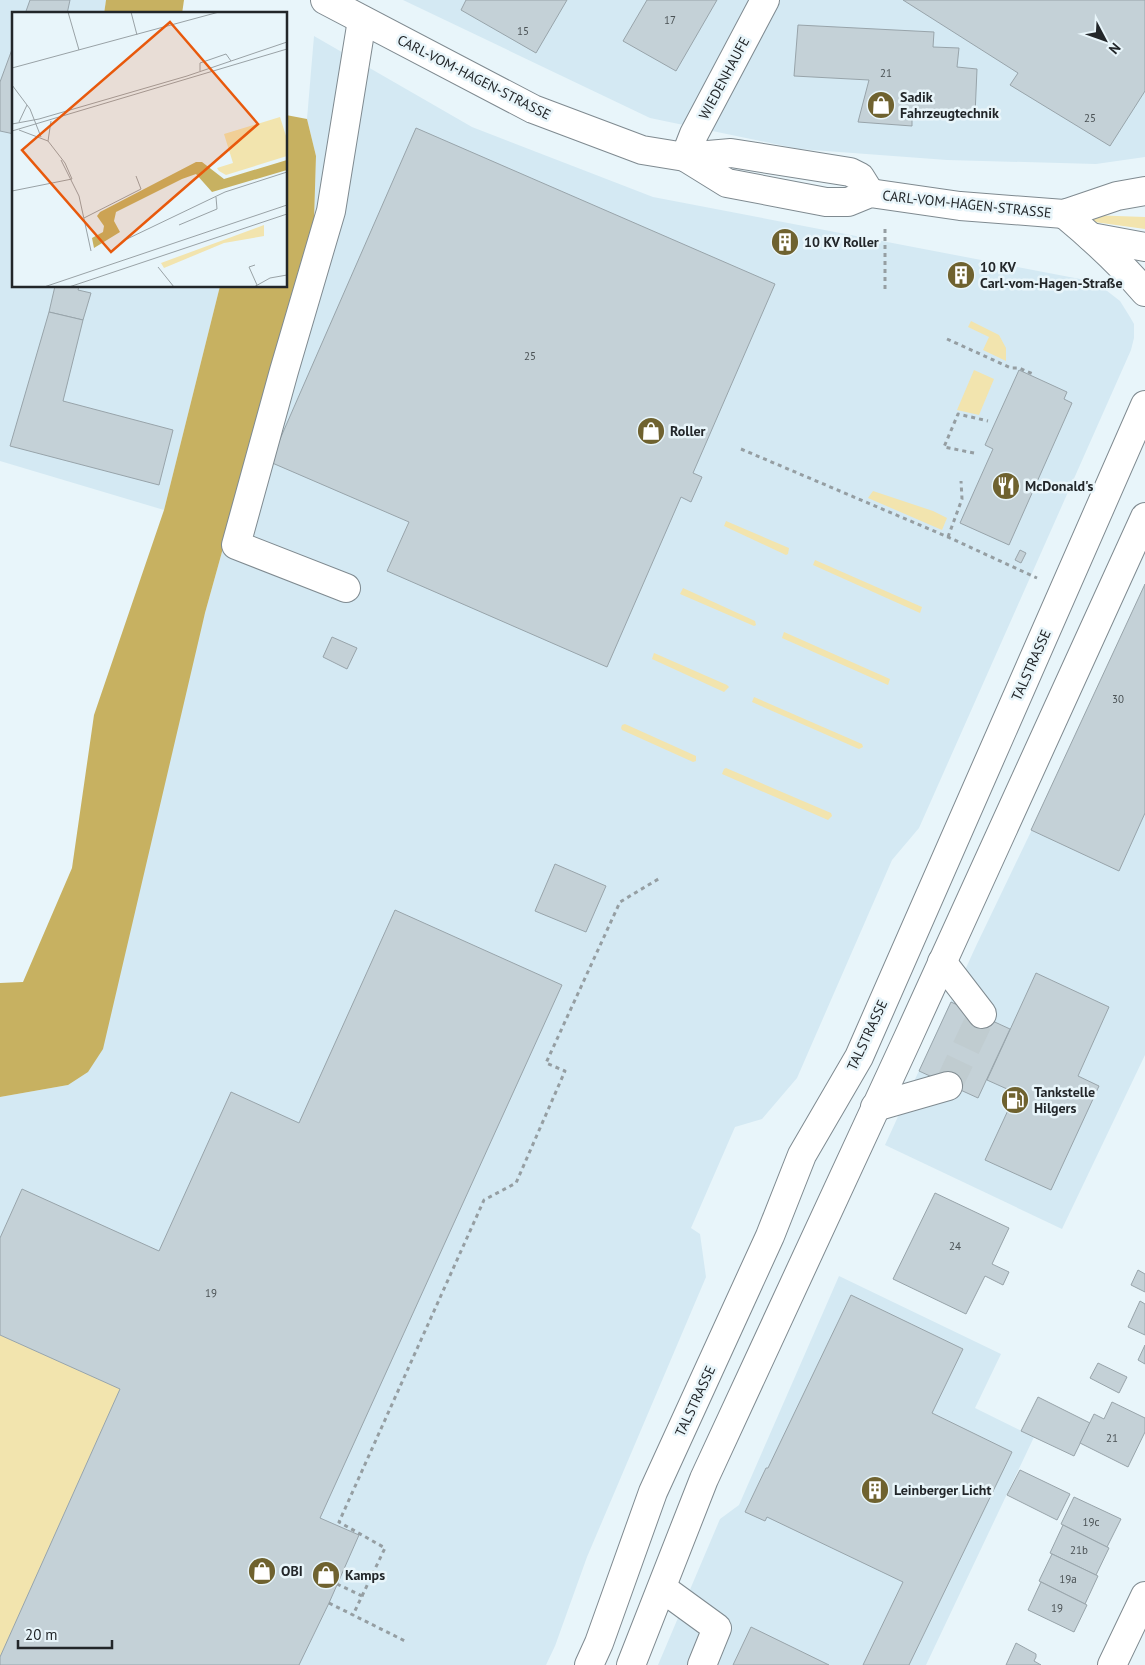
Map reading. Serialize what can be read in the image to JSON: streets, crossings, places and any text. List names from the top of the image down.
{
  "streets": {
    "main road": ["CARL-VOM-HAGEN-STRASSE", "WIEDENHAUFE", "TALSTRASSE"]
  },
  "crossings": [
    ["CARL-VOM-HAGEN-STRASSE", "WIEDENHAUFE"]
  ],
  "places": {
    "shop": [
      "Sadik Fahrzeugtechnik",
      "Roller",
      "OBI",
      "Kamps"
    ],
    "building": ["10 KV Roller", "10 KV Carl-vom-Hagen-Straße", "Leinberger Licht"],
    "restaurant": ["McDonald's"],
    "fuel station": ["Tankstelle Hilgers"]
  },
  "house_numbers": [
    "17",
    "15",
    "21",
    "25",
    "25",
    "30",
    "24",
    "19",
    "21",
    "19c",
    "21b",
    "19a",
    "19"
  ],
  "scale_bar": "20 m",
  "north": "bottom right"
}
